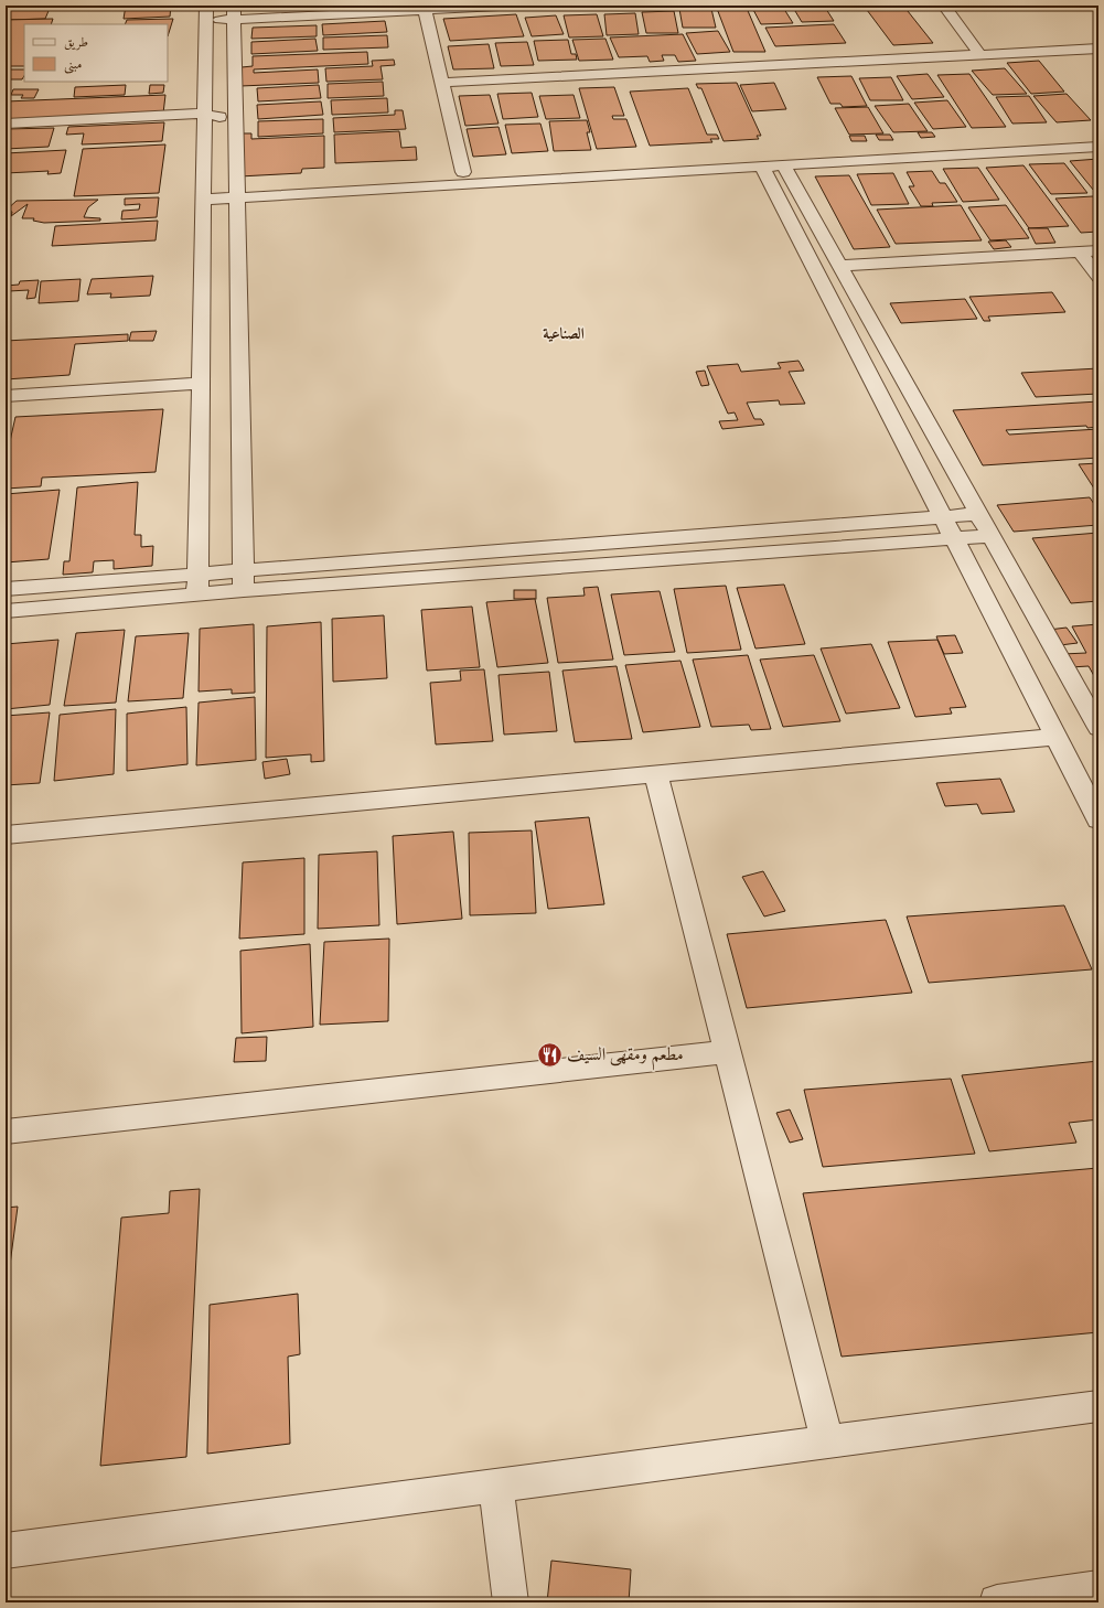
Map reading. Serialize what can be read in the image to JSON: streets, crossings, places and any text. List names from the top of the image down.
{
  "districts": ["الصناعية"],
  "places": {
    "restaurant": ["مطعم ومقهى السيف"]
  },
  "legend": ["طريق", "مبنى"]
}
